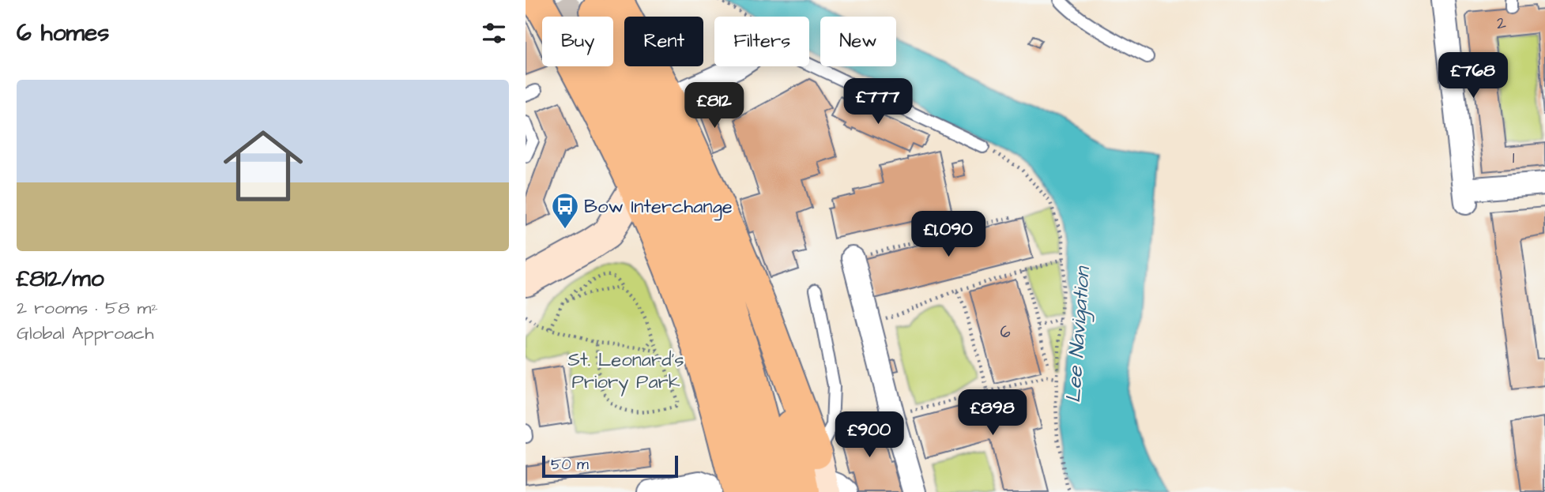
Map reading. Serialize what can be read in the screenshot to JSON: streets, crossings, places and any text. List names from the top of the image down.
{
  "water": ["Lee Navigation"],
  "parks": ["St. Leonard's Priory Park"],
  "places": {
    "bus stop": ["Bow Interchange"]
  },
  "house_numbers": ["2", "1", "6"],
  "scale_bar": "50 m",
  "page": {
    "heading": "6 homes",
    "chip": [
      "Buy",
      "Rent",
      "Filters",
      "New"
    ],
    "price": [
      "£768",
      "£777",
      "£812",
      "£1,090",
      "£898",
      "£900"
    ],
    "list": [
      {
        "name": "£812/mo",
        "note": "2 rooms · 58 m² · Global Approach"
      }
    ],
    "scale": "50 m"
  }
}
